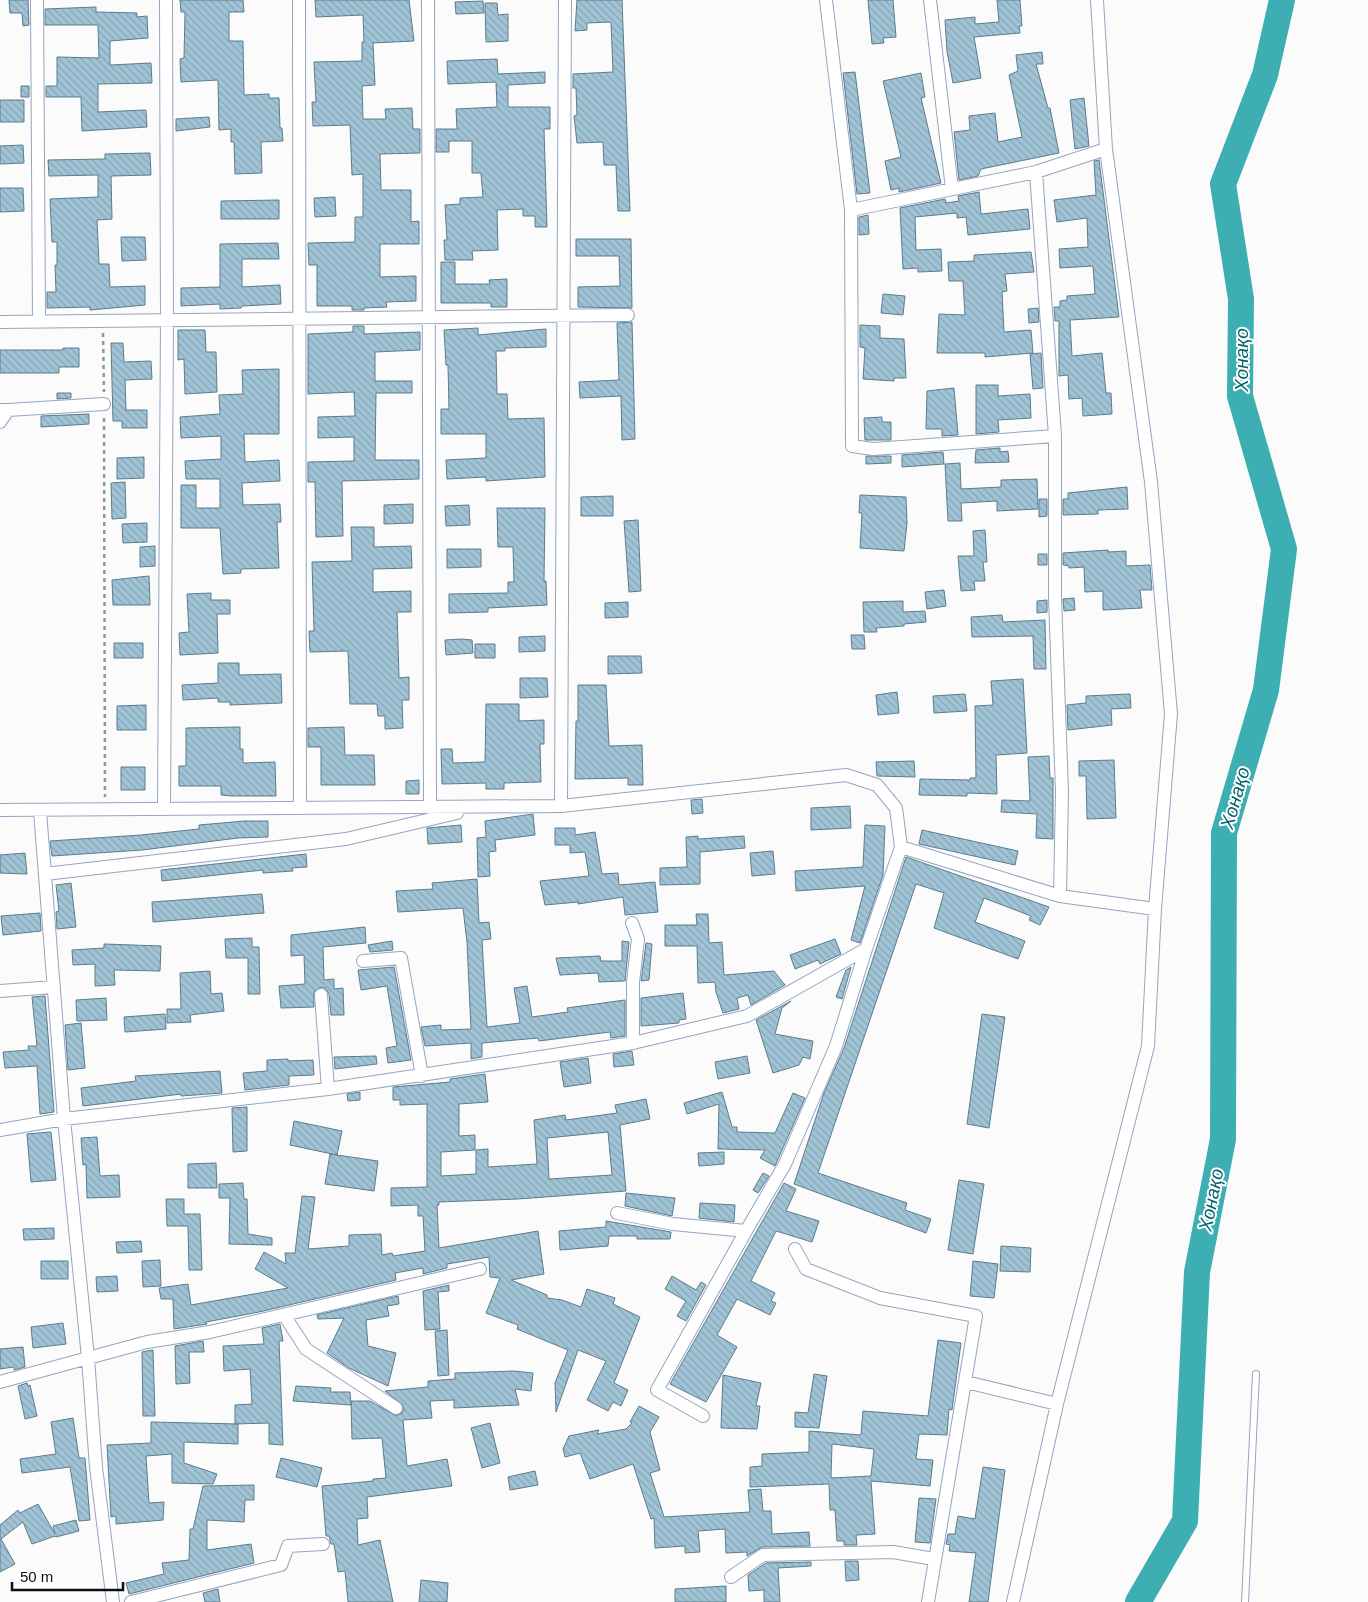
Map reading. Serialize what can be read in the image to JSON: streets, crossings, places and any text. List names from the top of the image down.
{
  "water": ["Хонақо"],
  "scale_bar": "50 m"
}
